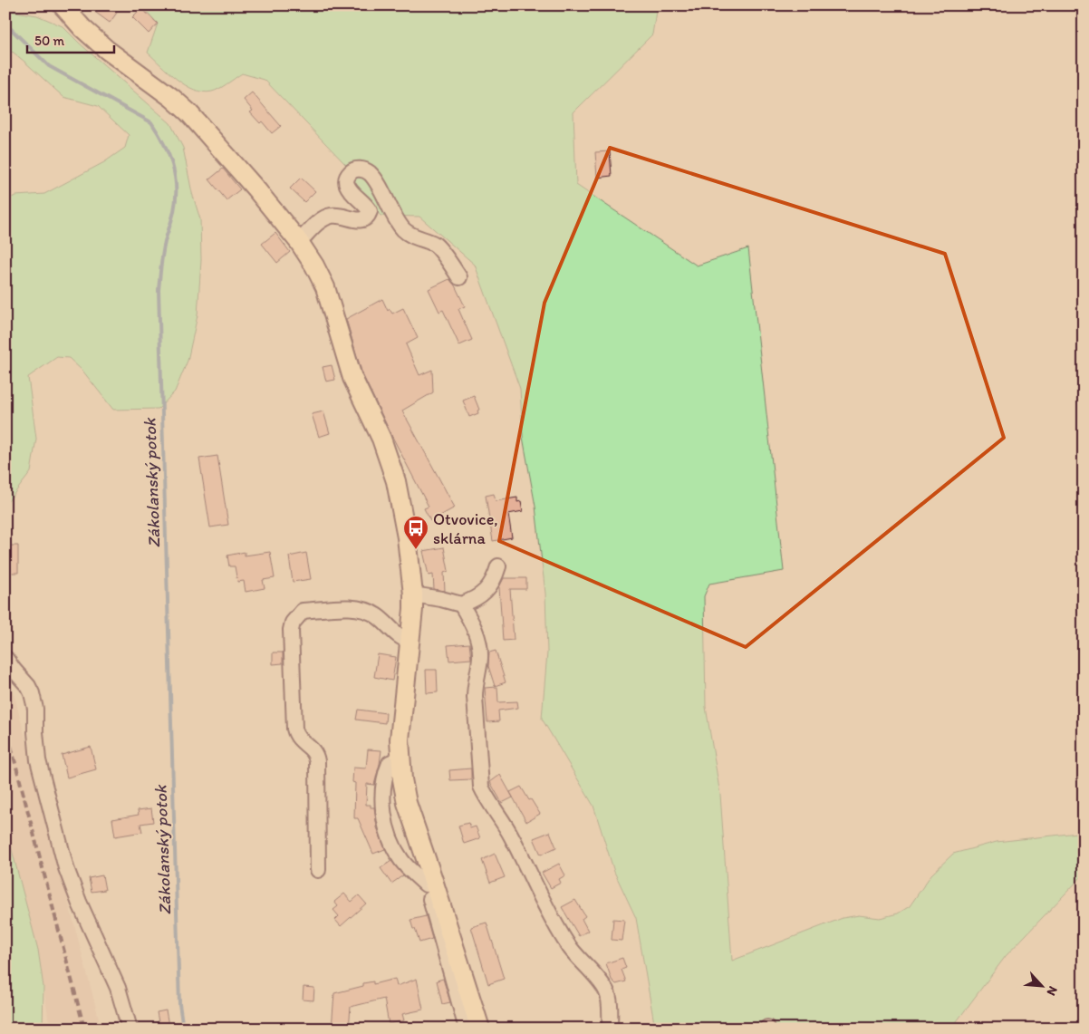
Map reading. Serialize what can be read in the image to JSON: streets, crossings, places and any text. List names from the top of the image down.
{
  "water": ["Zákolanský potok"],
  "places": {
    "bus stop": ["Otvovice, sklárna"]
  },
  "scale_bar": "50 m",
  "north": "bottom right"
}
